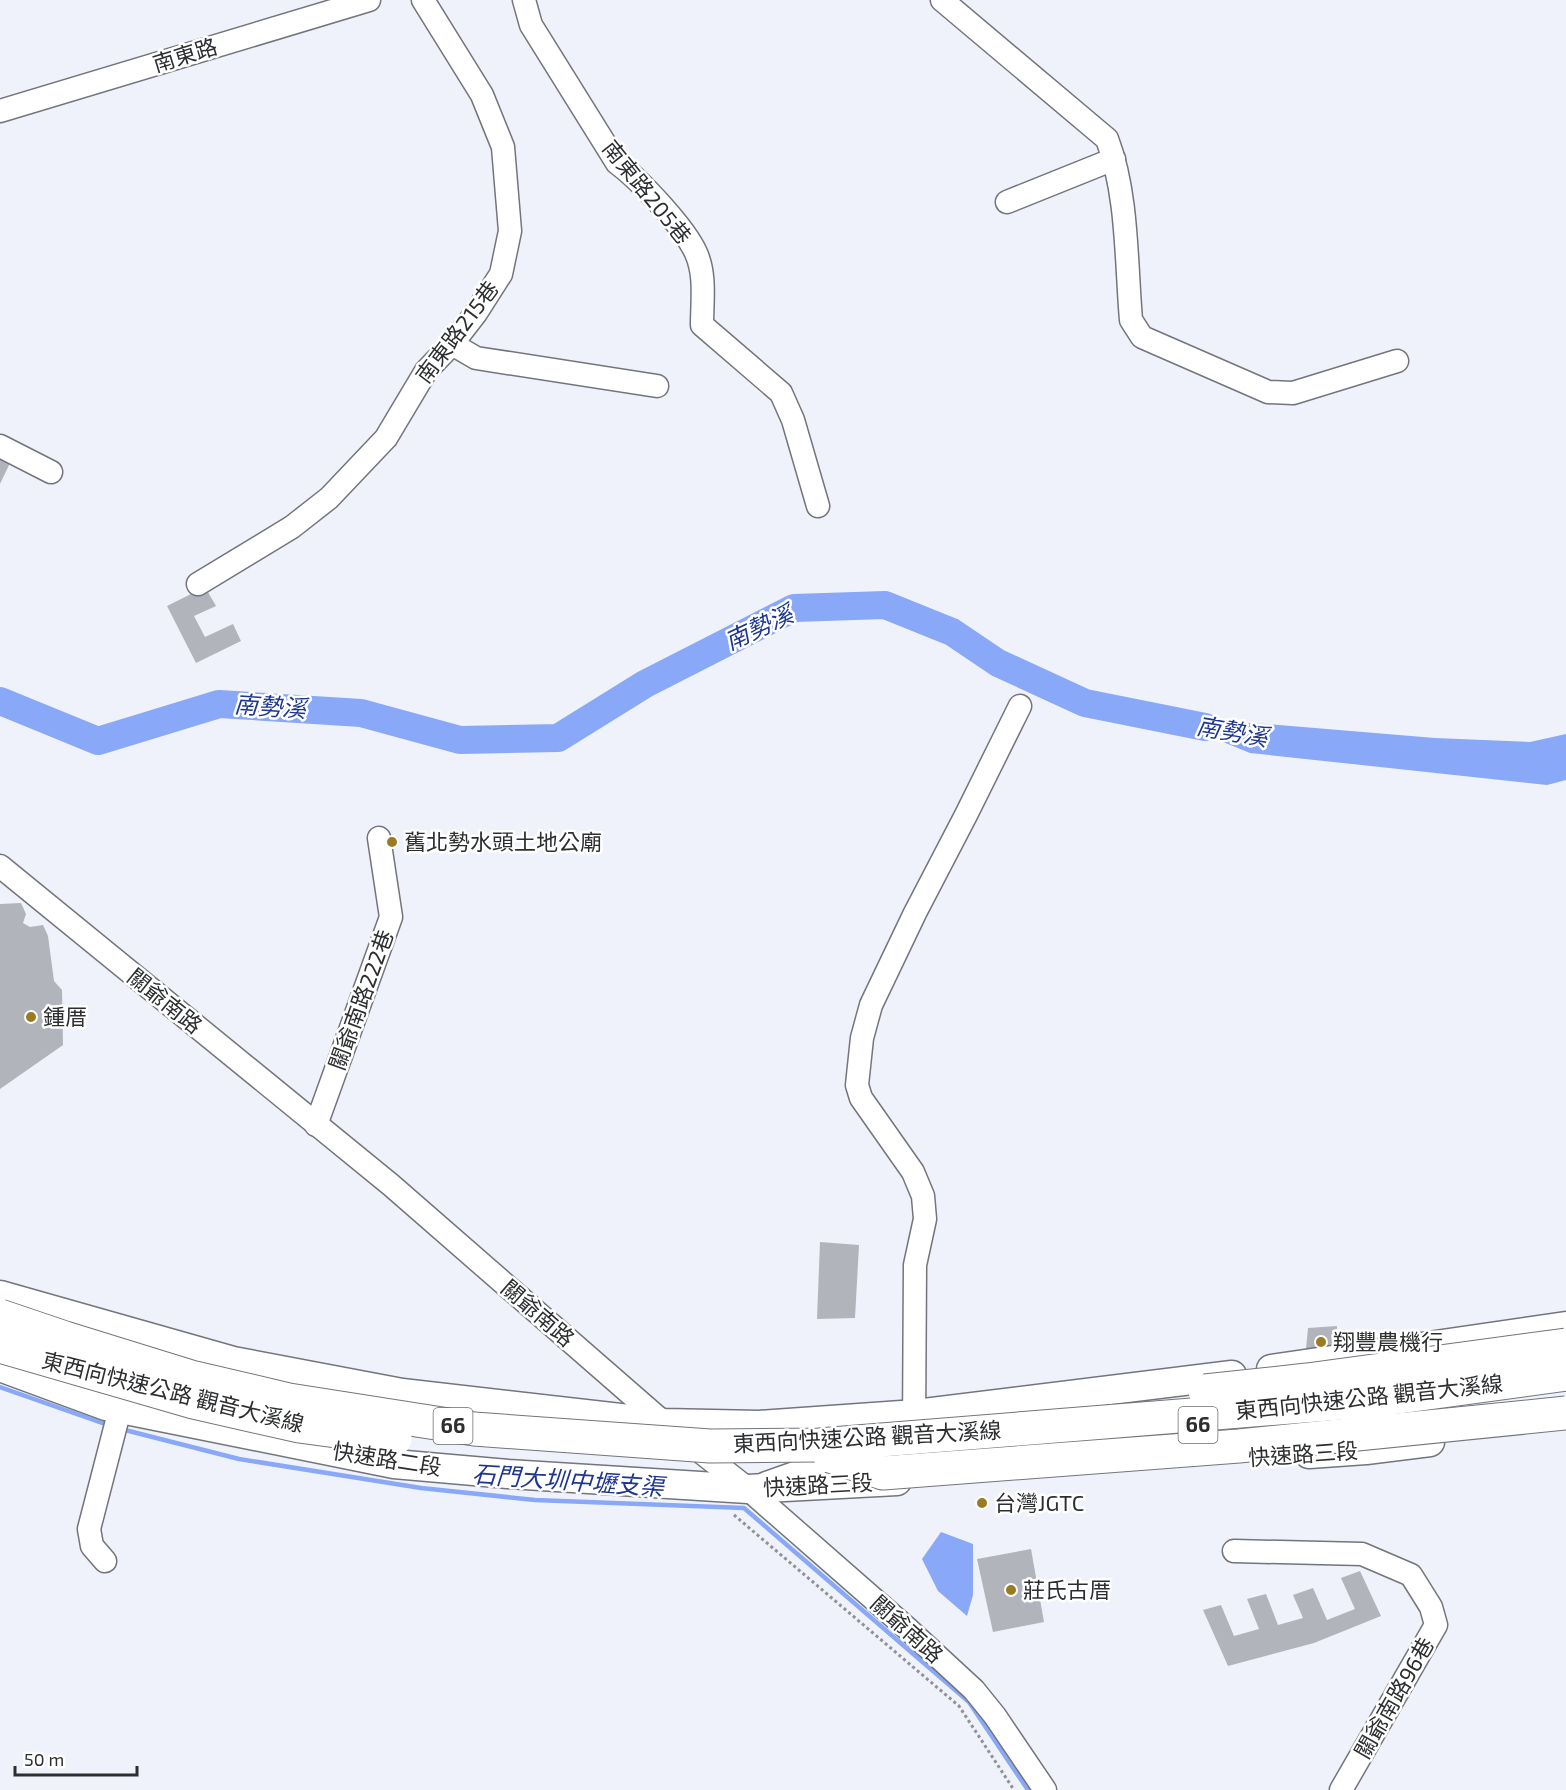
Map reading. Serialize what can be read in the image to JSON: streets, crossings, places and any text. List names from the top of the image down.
{
  "streets": {
    "highway": ["東西向快速公路 觀音大溪線", "66"],
    "main road": ["快速路三段", "快速路二段"],
    "street": [
      "南東路",
      "南東路205巷",
      "南東路215巷",
      "關爺南路222巷",
      "關爺南路",
      "關爺南路96巷"
    ]
  },
  "crossings": [
    ["關爺南路222巷", "關爺南路"],
    ["關爺南路", "66"],
    ["關爺南路", "快速路三段"],
    ["關爺南路", "快速路二段"],
    ["東西向快速公路 觀音大溪線", "快速路三段"],
    ["66", "快速路三段"],
    ["快速路三段", "快速路二段"]
  ],
  "water": ["南勢溪", "石門大圳中壢支渠"],
  "places": [
    "舊北勢水頭土地公廟",
    "鍾厝",
    "翔豐農機行",
    "台灣JGTC",
    "莊氏古厝"
  ],
  "scale_bar": "50 m"
}
